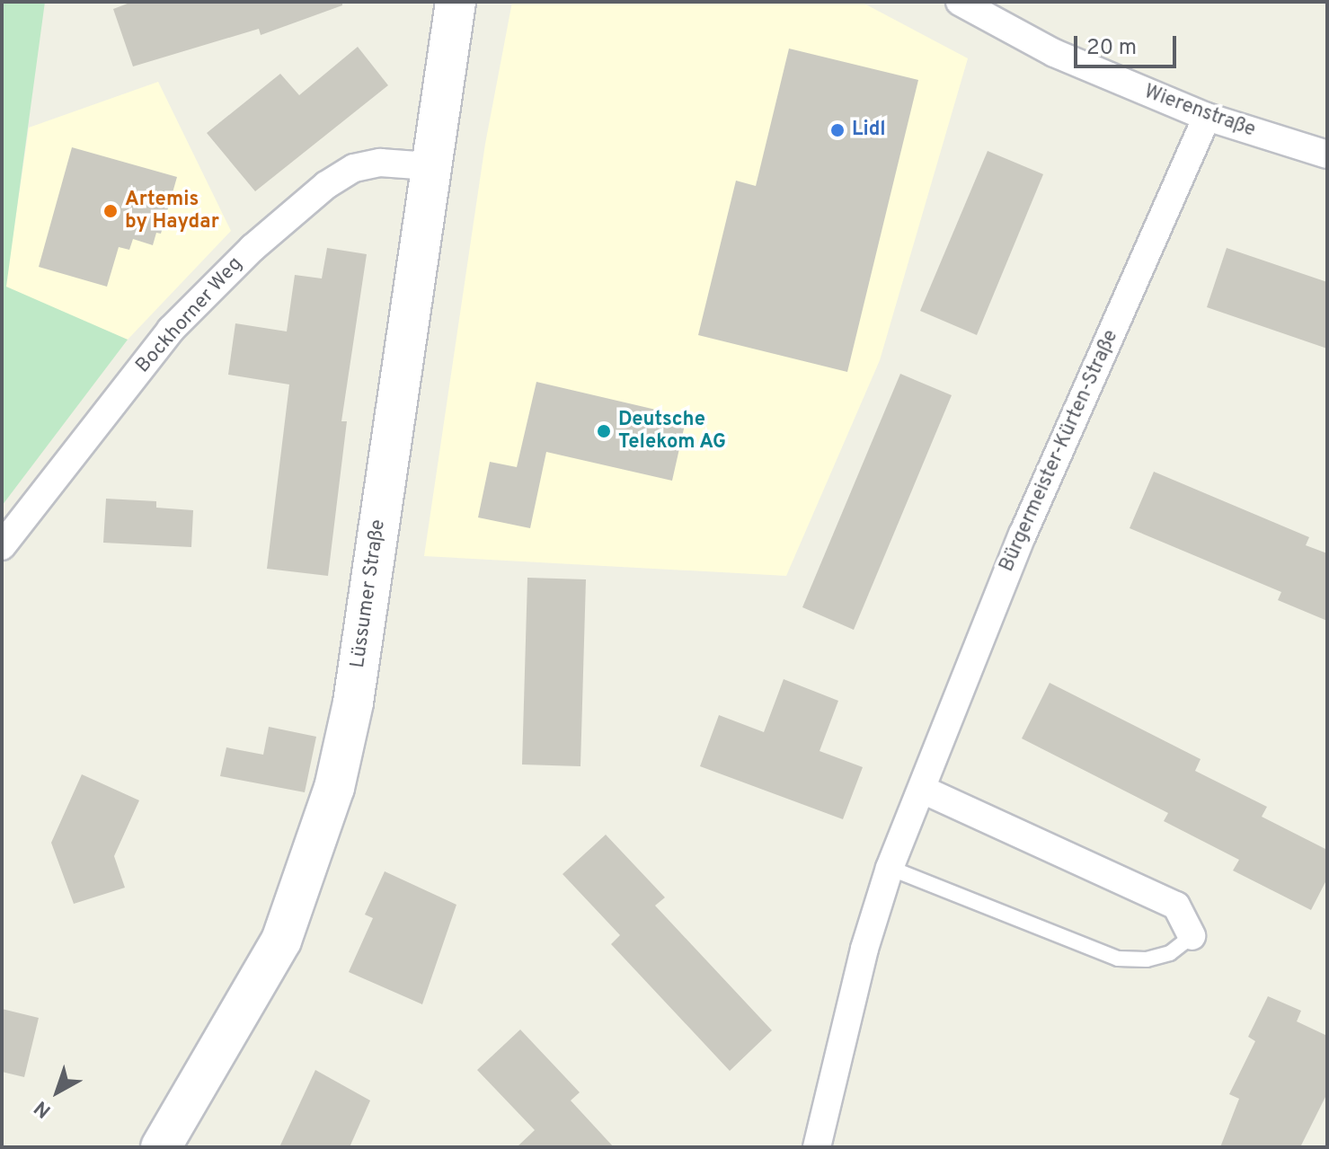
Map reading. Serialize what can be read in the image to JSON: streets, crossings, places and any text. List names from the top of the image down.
{
  "streets": {
    "main road": ["Lüssumer Straße"],
    "street": ["Wierenstraße", "Bockhorner Weg", "Bürgermeister-Kürten-Straße"]
  },
  "crossings": [
    ["Wierenstraße", "Bürgermeister-Kürten-Straße"],
    ["Bockhorner Weg", "Lüssumer Straße"]
  ],
  "places": ["Lidl", "Artemis by Haydar", "Deutsche Telekom AG"],
  "scale_bar": "20 m",
  "north": "bottom left"
}
